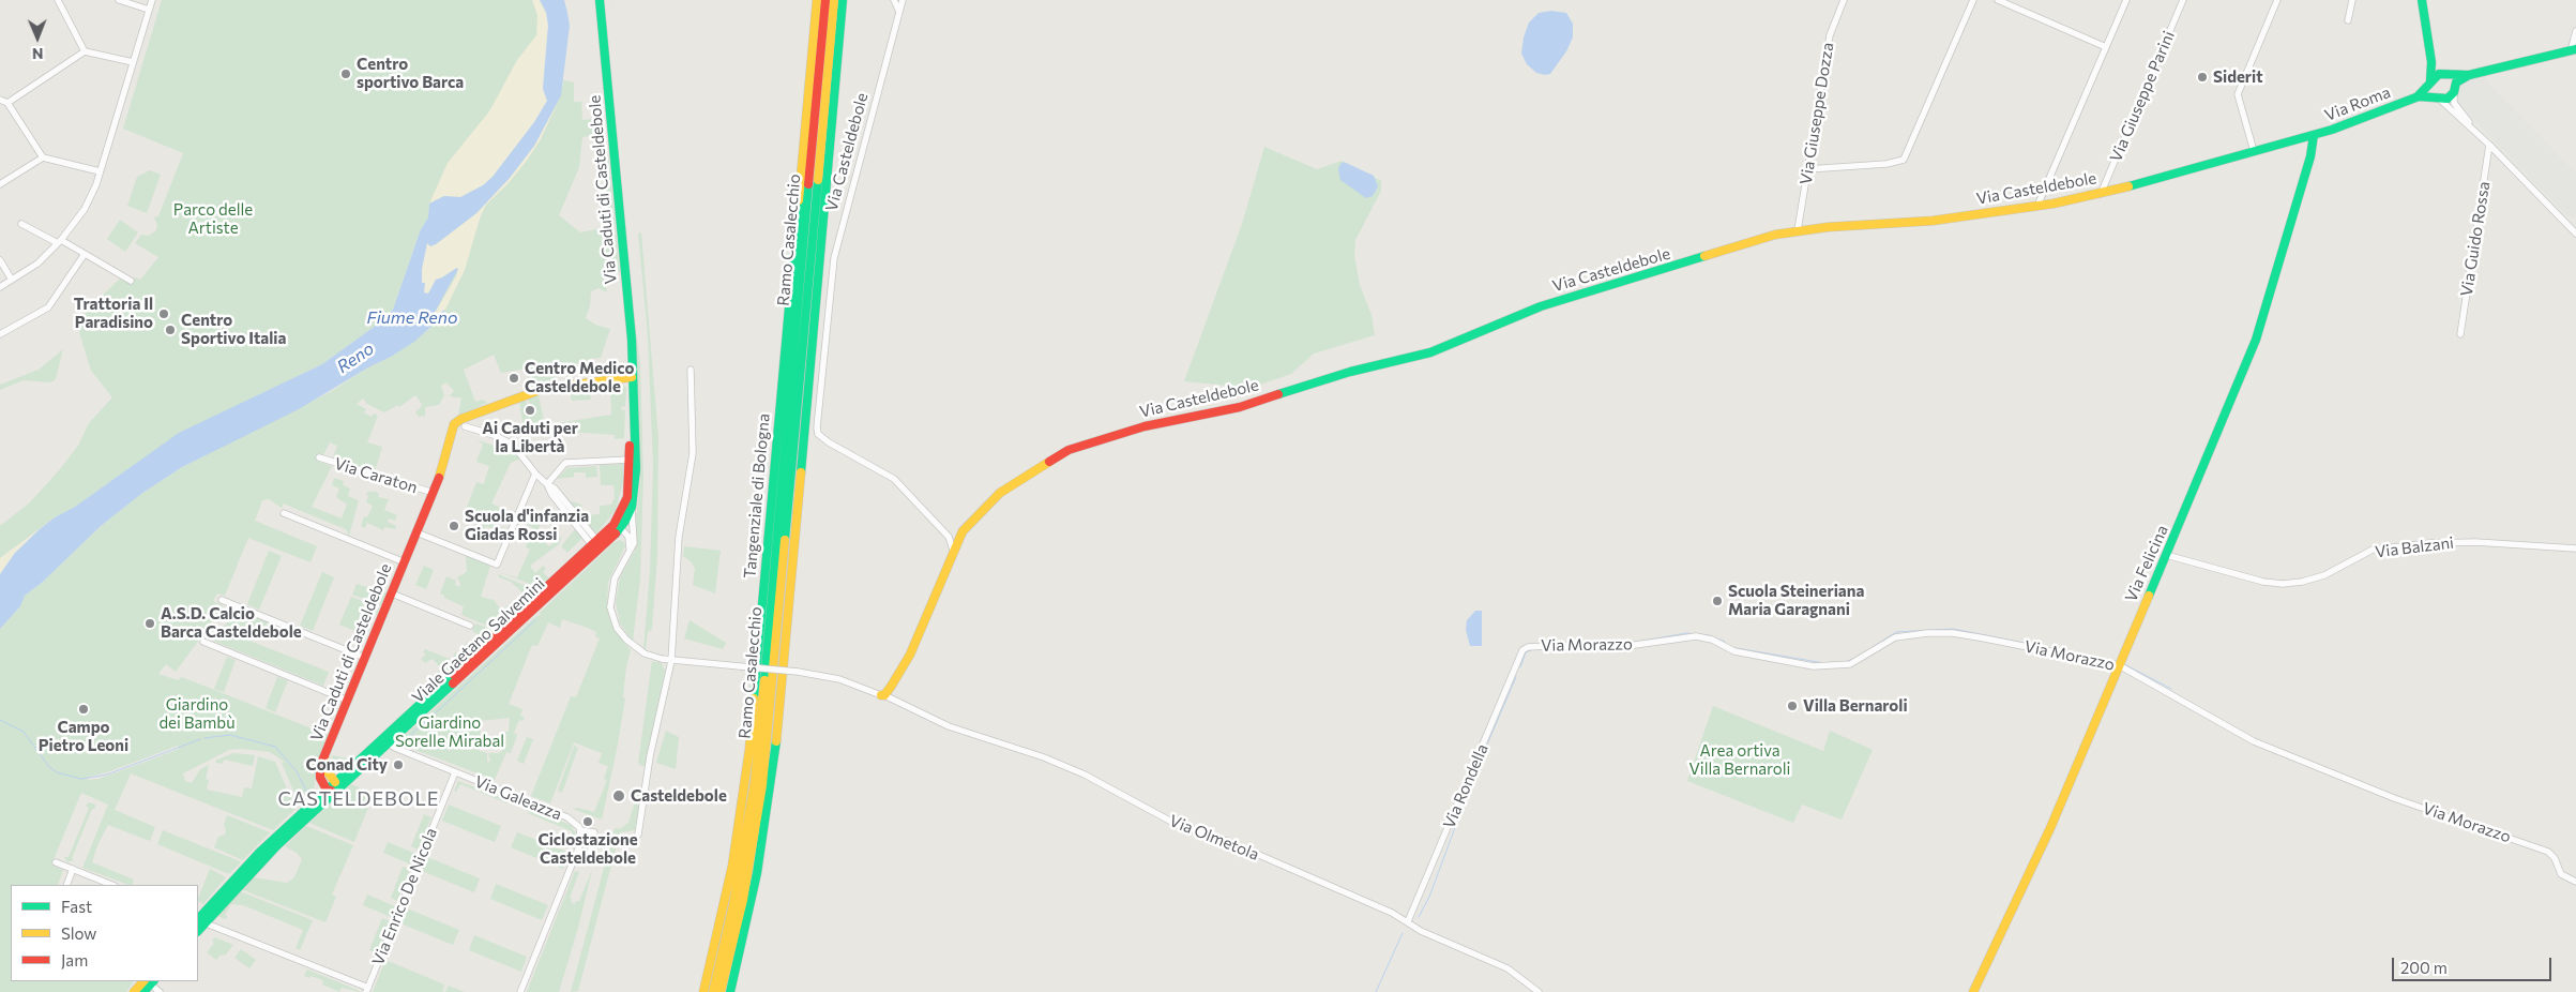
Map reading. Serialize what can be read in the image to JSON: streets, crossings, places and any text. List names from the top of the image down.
{
  "streets": {
    "main road": [
      "Via Roma",
      "Via Casteldebole",
      "Via Caduti di Casteldebole",
      "Ramo Casalecchio",
      "Tangenziale di Bologna",
      "Via Felicina",
      "Viale Gaetano Salvemini"
    ],
    "street": [
      "Via Giuseppe Parini",
      "Via Giuseppe Dozza",
      "Via Guido Rossa",
      "Via Caraton",
      "Via Balzani",
      "Via Morazzo",
      "Via Rondella",
      "Via Galeazza",
      "Via Olmetola",
      "Via Enrico De Nicola"
    ]
  },
  "crossings": [
    ["Via Giuseppe Parini", "Via Casteldebole"],
    ["Via Roma", "Via Casteldebole"],
    ["Via Roma", "Via Felicina"],
    ["Via Giuseppe Dozza", "Via Casteldebole"],
    ["Via Casteldebole", "Via Felicina"],
    ["Via Casteldebole", "Via Olmetola"],
    ["Via Caduti di Casteldebole", "Via Caraton"],
    ["Via Caduti di Casteldebole", "Viale Gaetano Salvemini"],
    ["Via Balzani", "Via Felicina"],
    ["Via Felicina", "Via Morazzo"],
    ["Viale Gaetano Salvemini", "Via Galeazza"],
    ["Via Morazzo", "Via Rondella"],
    ["Via Rondella", "Via Olmetola"],
    ["Via Galeazza", "Via Enrico De Nicola"]
  ],
  "districts": ["CASTELDEBOLE"],
  "water": ["Fiume Reno", "Reno"],
  "parks": [
    "Parco delle Artiste",
    "Giardino dei Bambù",
    "Giardino Sorelle Mirabal",
    "Area ortiva Villa Bernaroli"
  ],
  "places": [
    "Centro sportivo Barca",
    "Siderit",
    "Trattoria Il Paradisino",
    "Centro Sportivo Italia",
    "Centro Medico Casteldebole",
    "Ai Caduti per la Libertà",
    "Scuola d'infanzia Giadas Rossi",
    "Scuola Steineriana Maria Garagnani",
    "A.S.D. Calcio Barca Casteldebole",
    "Villa Bernaroli",
    "Campo Pietro Leoni",
    "Conad City",
    "Casteldebole",
    "Ciclostazione Casteldebole"
  ],
  "legend": ["Fast", "Slow", "Jam"],
  "scale_bar": "200 m",
  "north": "bottom"
}
